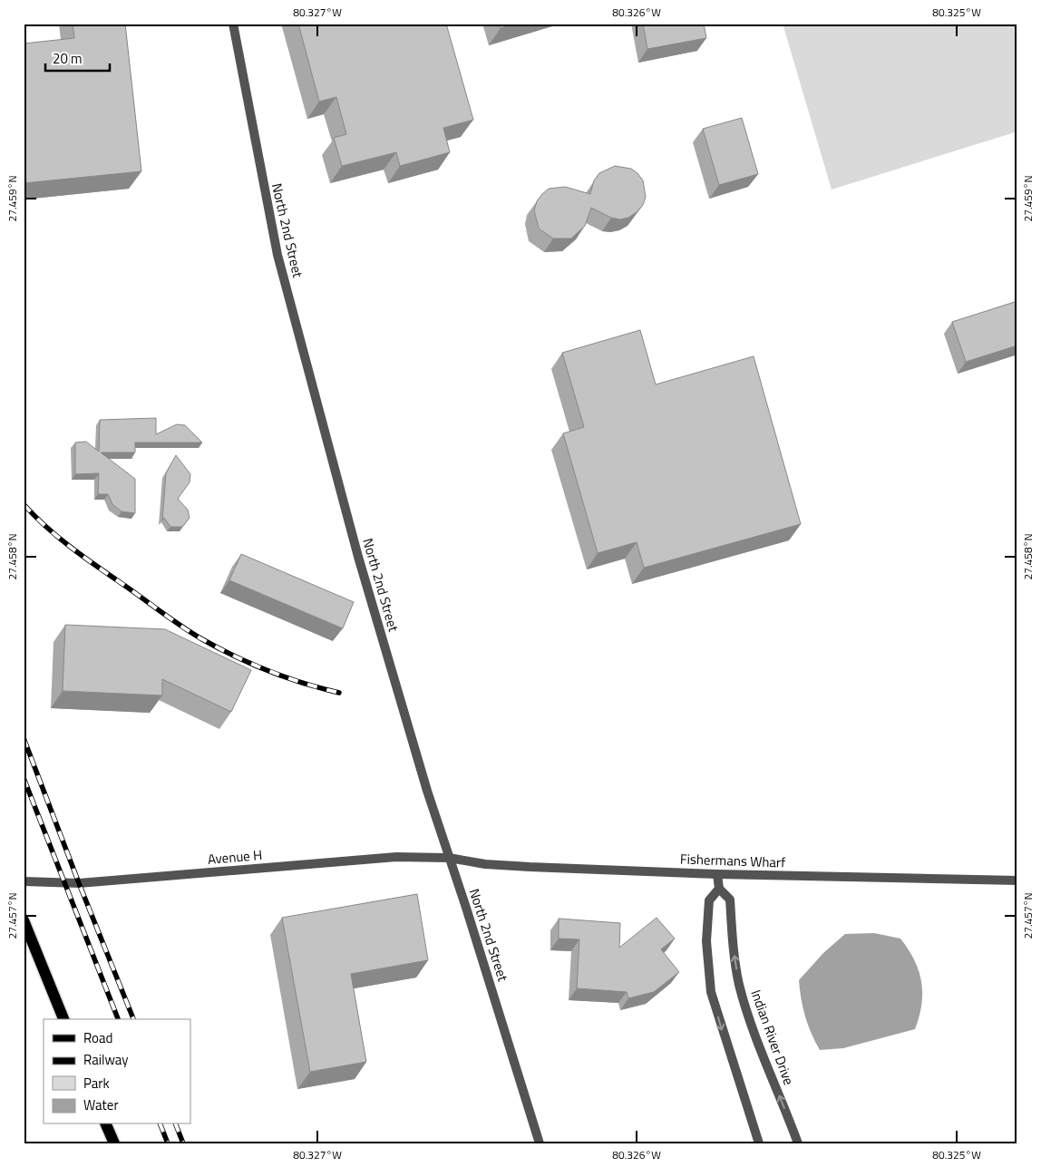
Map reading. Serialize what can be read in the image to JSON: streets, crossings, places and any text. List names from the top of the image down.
{
  "streets": {
    "street": [
      "North 2nd Street",
      "Avenue H",
      "Fishermans Wharf",
      "Indian River Drive"
    ]
  },
  "crossings": [
    ["North 2nd Street", "Avenue H"],
    ["North 2nd Street", "Fishermans Wharf"],
    ["Avenue H", "Fishermans Wharf"],
    ["Fishermans Wharf", "Indian River Drive"]
  ],
  "legend": [
    "Road",
    "Railway",
    "Park",
    "Water"
  ],
  "scale_bar": "20 m",
  "coordinates": [
    "80.327°W",
    "80.326°W",
    "80.325°W",
    "27.459°N",
    "27.458°N",
    "27.457°N"
  ]
}
